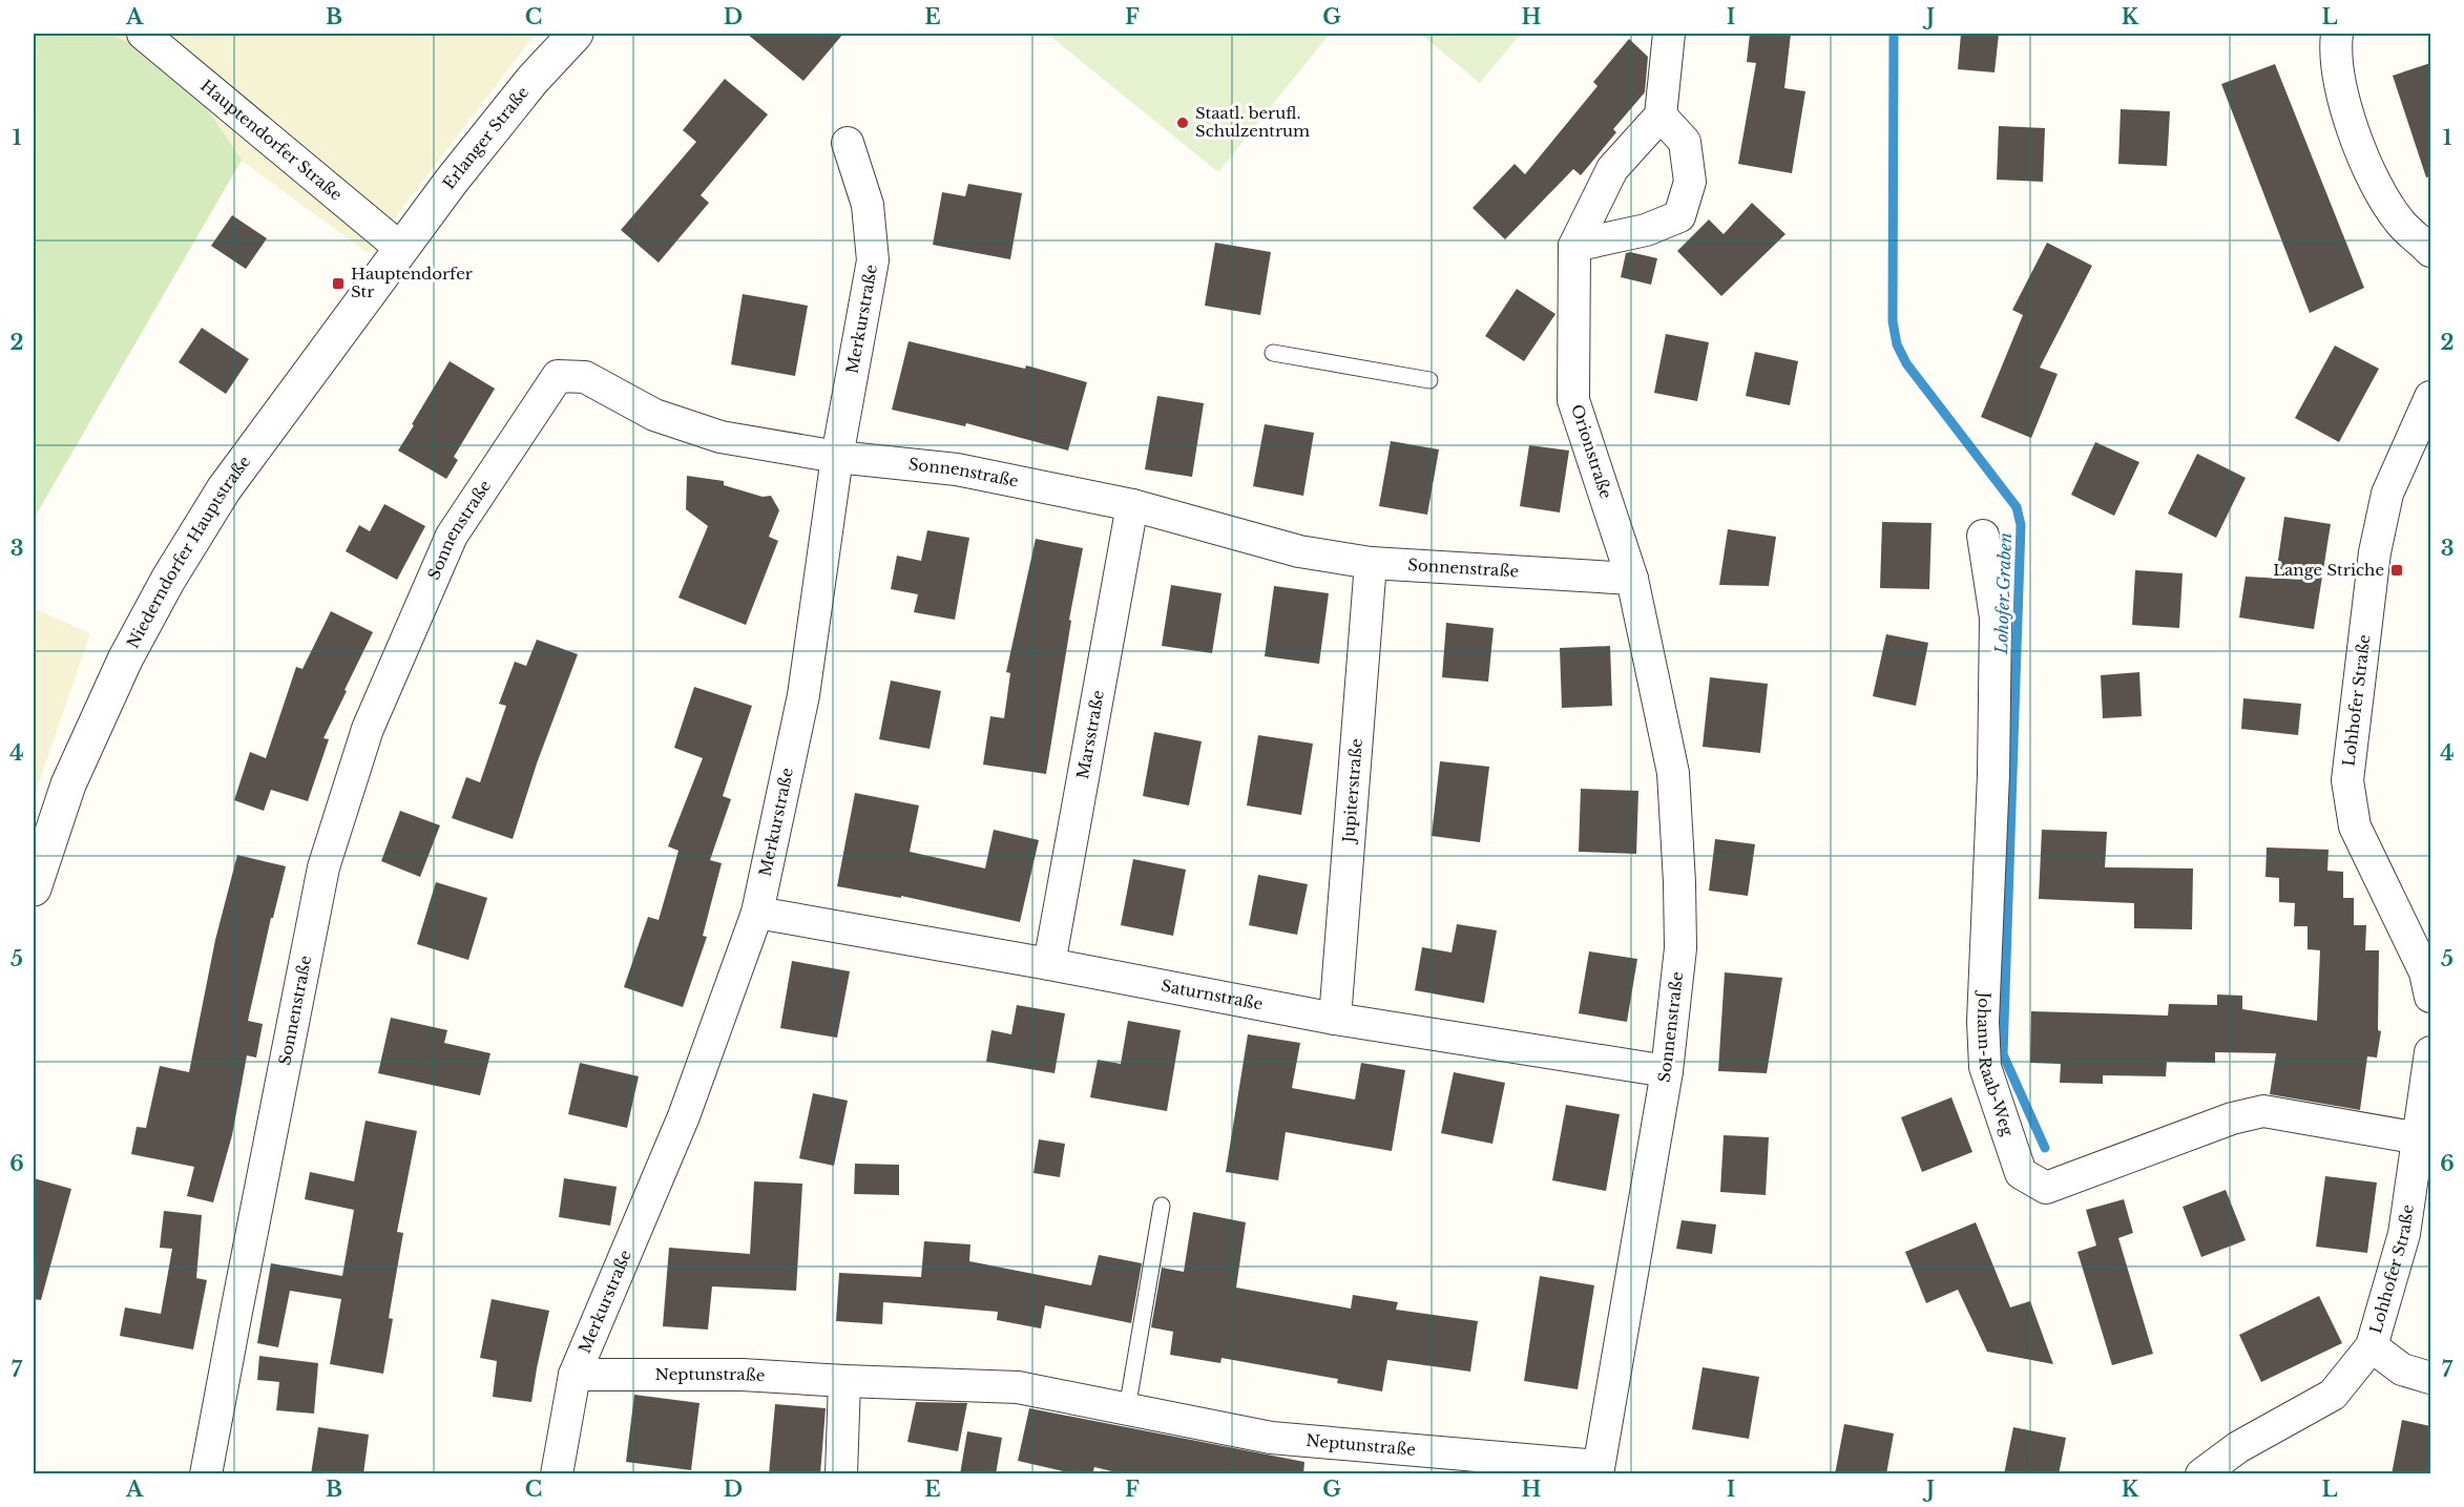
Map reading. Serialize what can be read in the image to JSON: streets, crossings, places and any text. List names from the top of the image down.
{
  "streets": {
    "street": [
      "Erlanger Straße",
      "Hauptendorfer Straße",
      "Merkurstraße",
      "Orionstraße",
      "Sonnenstraße",
      "Niederndorfer Hauptstraße",
      "Lohhofer Straße",
      "Marsstraße",
      "Jupiterstraße",
      "Saturnstraße",
      "Johann-Raab-Weg",
      "Neptunstraße"
    ]
  },
  "crossings": [
    ["Erlanger Straße", "Hauptendorfer Straße"],
    ["Erlanger Straße", "Niederndorfer Hauptstraße"],
    ["Hauptendorfer Straße", "Niederndorfer Hauptstraße"],
    ["Merkurstraße", "Sonnenstraße"],
    ["Merkurstraße", "Saturnstraße"],
    ["Merkurstraße", "Neptunstraße"],
    ["Orionstraße", "Sonnenstraße"],
    ["Sonnenstraße", "Marsstraße"],
    ["Sonnenstraße", "Jupiterstraße"],
    ["Sonnenstraße", "Saturnstraße"],
    ["Sonnenstraße", "Neptunstraße"],
    ["Lohhofer Straße", "Johann-Raab-Weg"],
    ["Marsstraße", "Saturnstraße"],
    ["Jupiterstraße", "Saturnstraße"]
  ],
  "water": ["Lohofer Graben"],
  "places": {
    "other": ["Staatl. berufl. Schulzentrum"],
    "transit": ["Hauptendorfer Str", "Lange Striche"]
  },
  "grid": {
    "columns": [
      "A",
      "B",
      "C",
      "D",
      "E",
      "F",
      "G",
      "H",
      "I",
      "J",
      "K",
      "L"
    ],
    "rows": [
      "1",
      "2",
      "3",
      "4",
      "5",
      "6",
      "7"
    ]
  }
}
